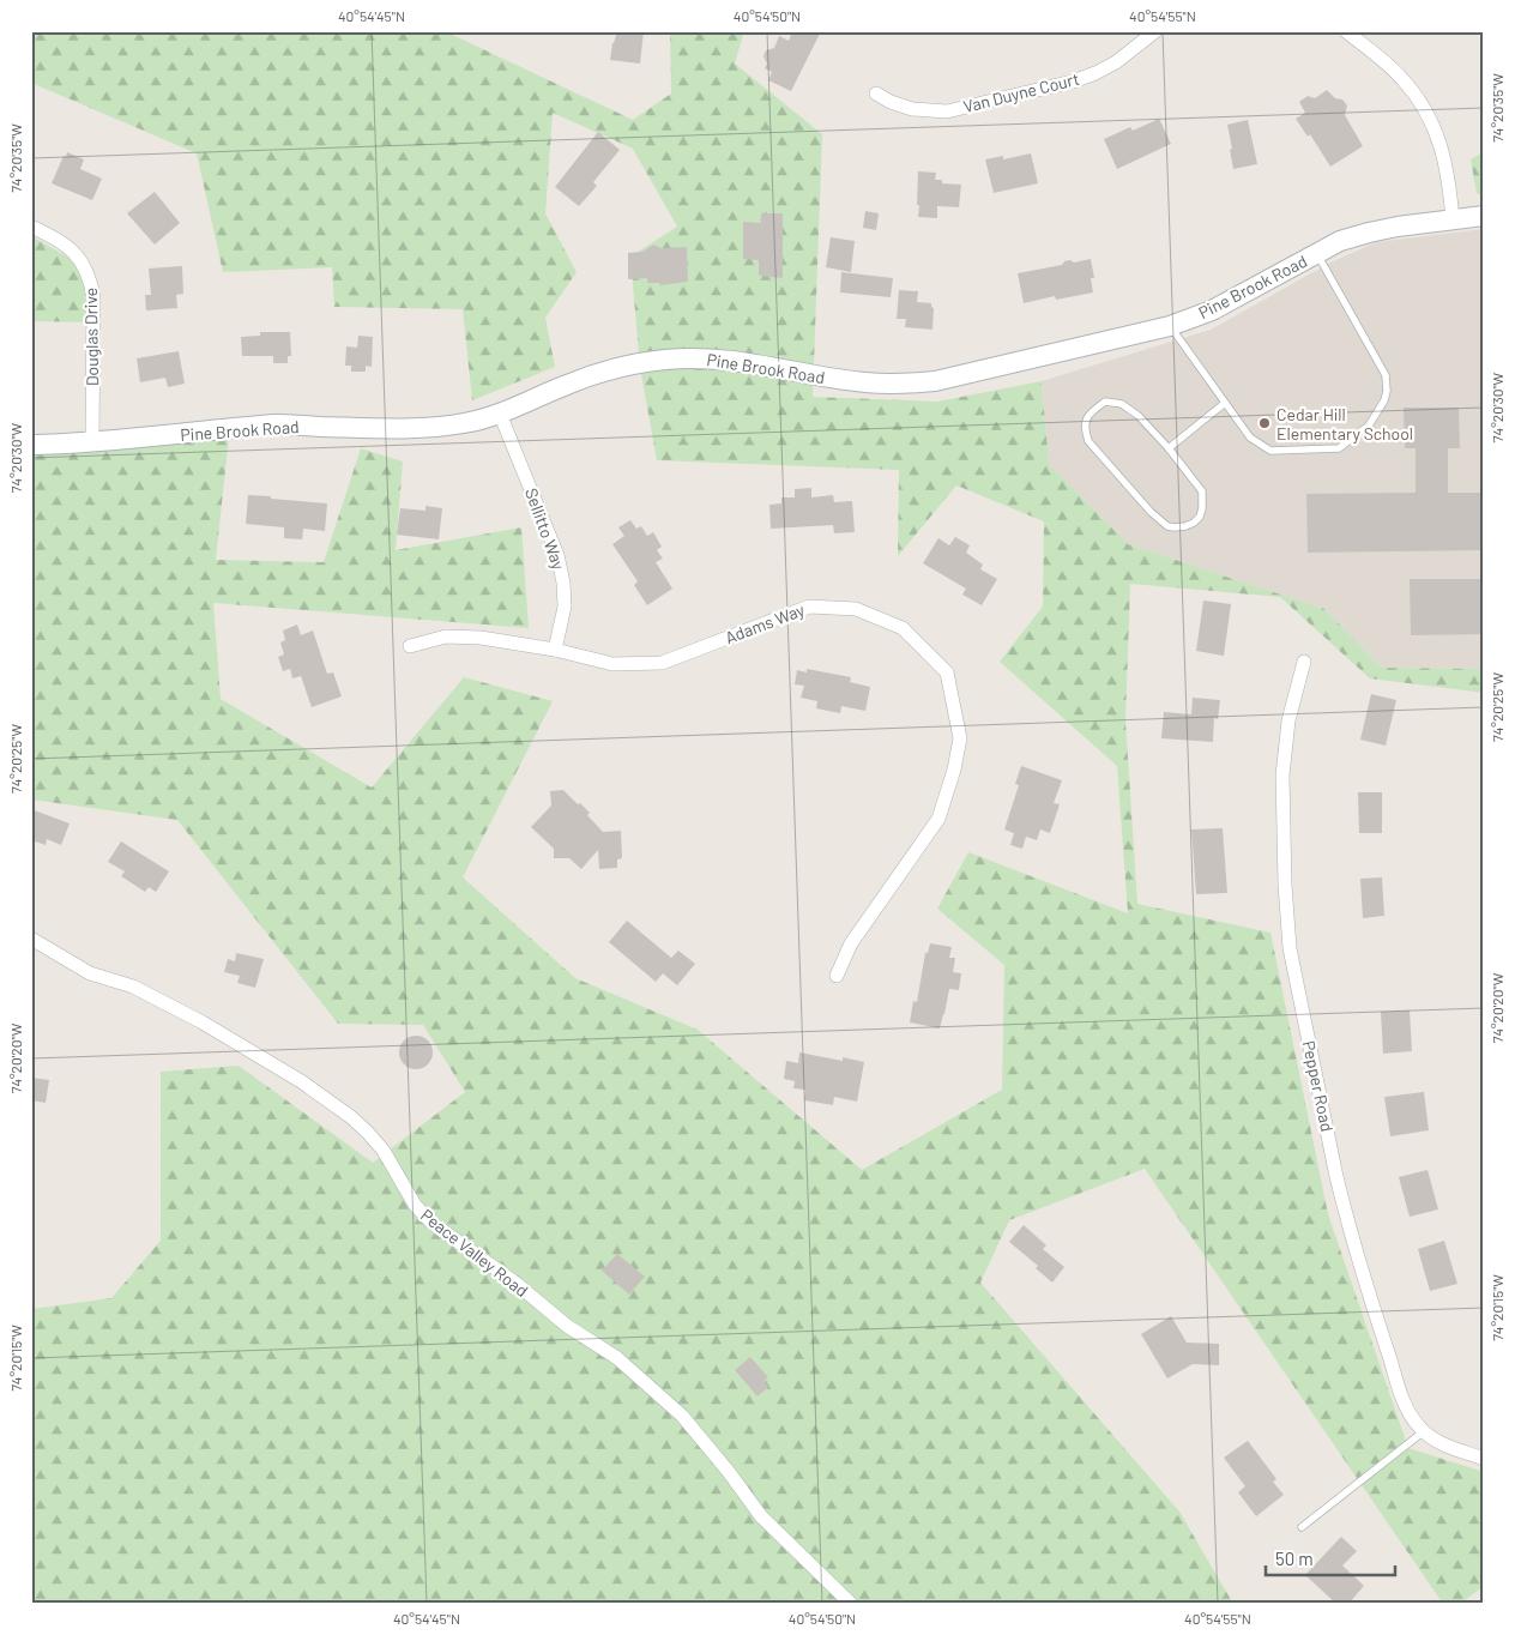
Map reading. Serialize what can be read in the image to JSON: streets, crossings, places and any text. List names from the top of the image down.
{
  "streets": {
    "street": [
      "Van Duyne Court",
      "Pine Brook Road",
      "Douglas Drive",
      "Sellitto Way",
      "Adams Way",
      "Pepper Road",
      "Peace Valley Road"
    ]
  },
  "crossings": [
    ["Pine Brook Road", "Douglas Drive"],
    ["Pine Brook Road", "Sellitto Way"],
    ["Sellitto Way", "Adams Way"]
  ],
  "places": ["Cedar Hill Elementary School"],
  "scale_bar": "50 m",
  "coordinates": [
    "40°54'45\"N",
    "40°54'50\"N",
    "40°54'55\"N",
    "74°20'35\"W",
    "74°20'30\"W",
    "74°20'25\"W",
    "74°20'20\"W",
    "74°20'15\"W"
  ]
}
